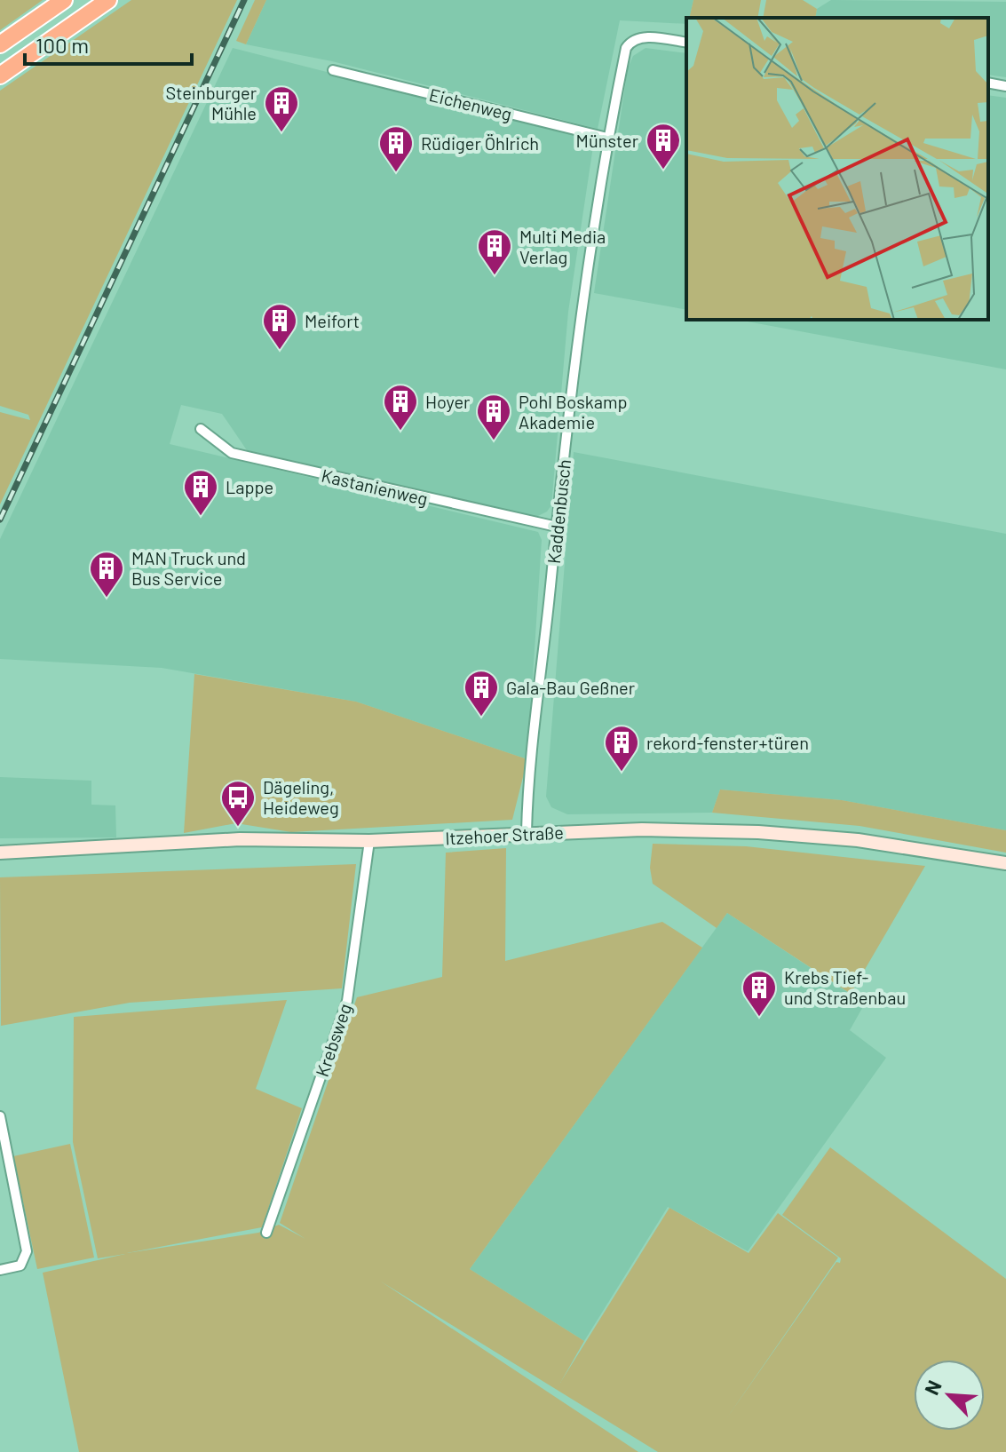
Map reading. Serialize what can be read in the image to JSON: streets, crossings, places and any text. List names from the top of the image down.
{
  "streets": {
    "main road": ["Itzehoer Straße"],
    "street": [
      "Eichenweg",
      "Kastanienweg",
      "Kaddenbusch",
      "Krebsweg"
    ]
  },
  "crossings": [
    ["Eichenweg", "Kaddenbusch"],
    ["Kastanienweg", "Kaddenbusch"],
    ["Kaddenbusch", "Itzehoer Straße"],
    ["Itzehoer Straße", "Krebsweg"]
  ],
  "places": {
    "building": [
      "Steinburger Mühle",
      "Münster",
      "Rüdiger Öhlrich",
      "Multi Media Verlag",
      "Meifort",
      "Hoyer",
      "Pohl Boskamp Akademie",
      "Lappe",
      "MAN Truck und Bus Service",
      "Gala-Bau Geßner",
      "rekord-fenster+türen",
      "Krebs Tief- und Straßenbau"
    ],
    "bus stop": ["Dägeling, Heideweg"]
  },
  "scale_bar": "100 m",
  "north": "top left"
}
